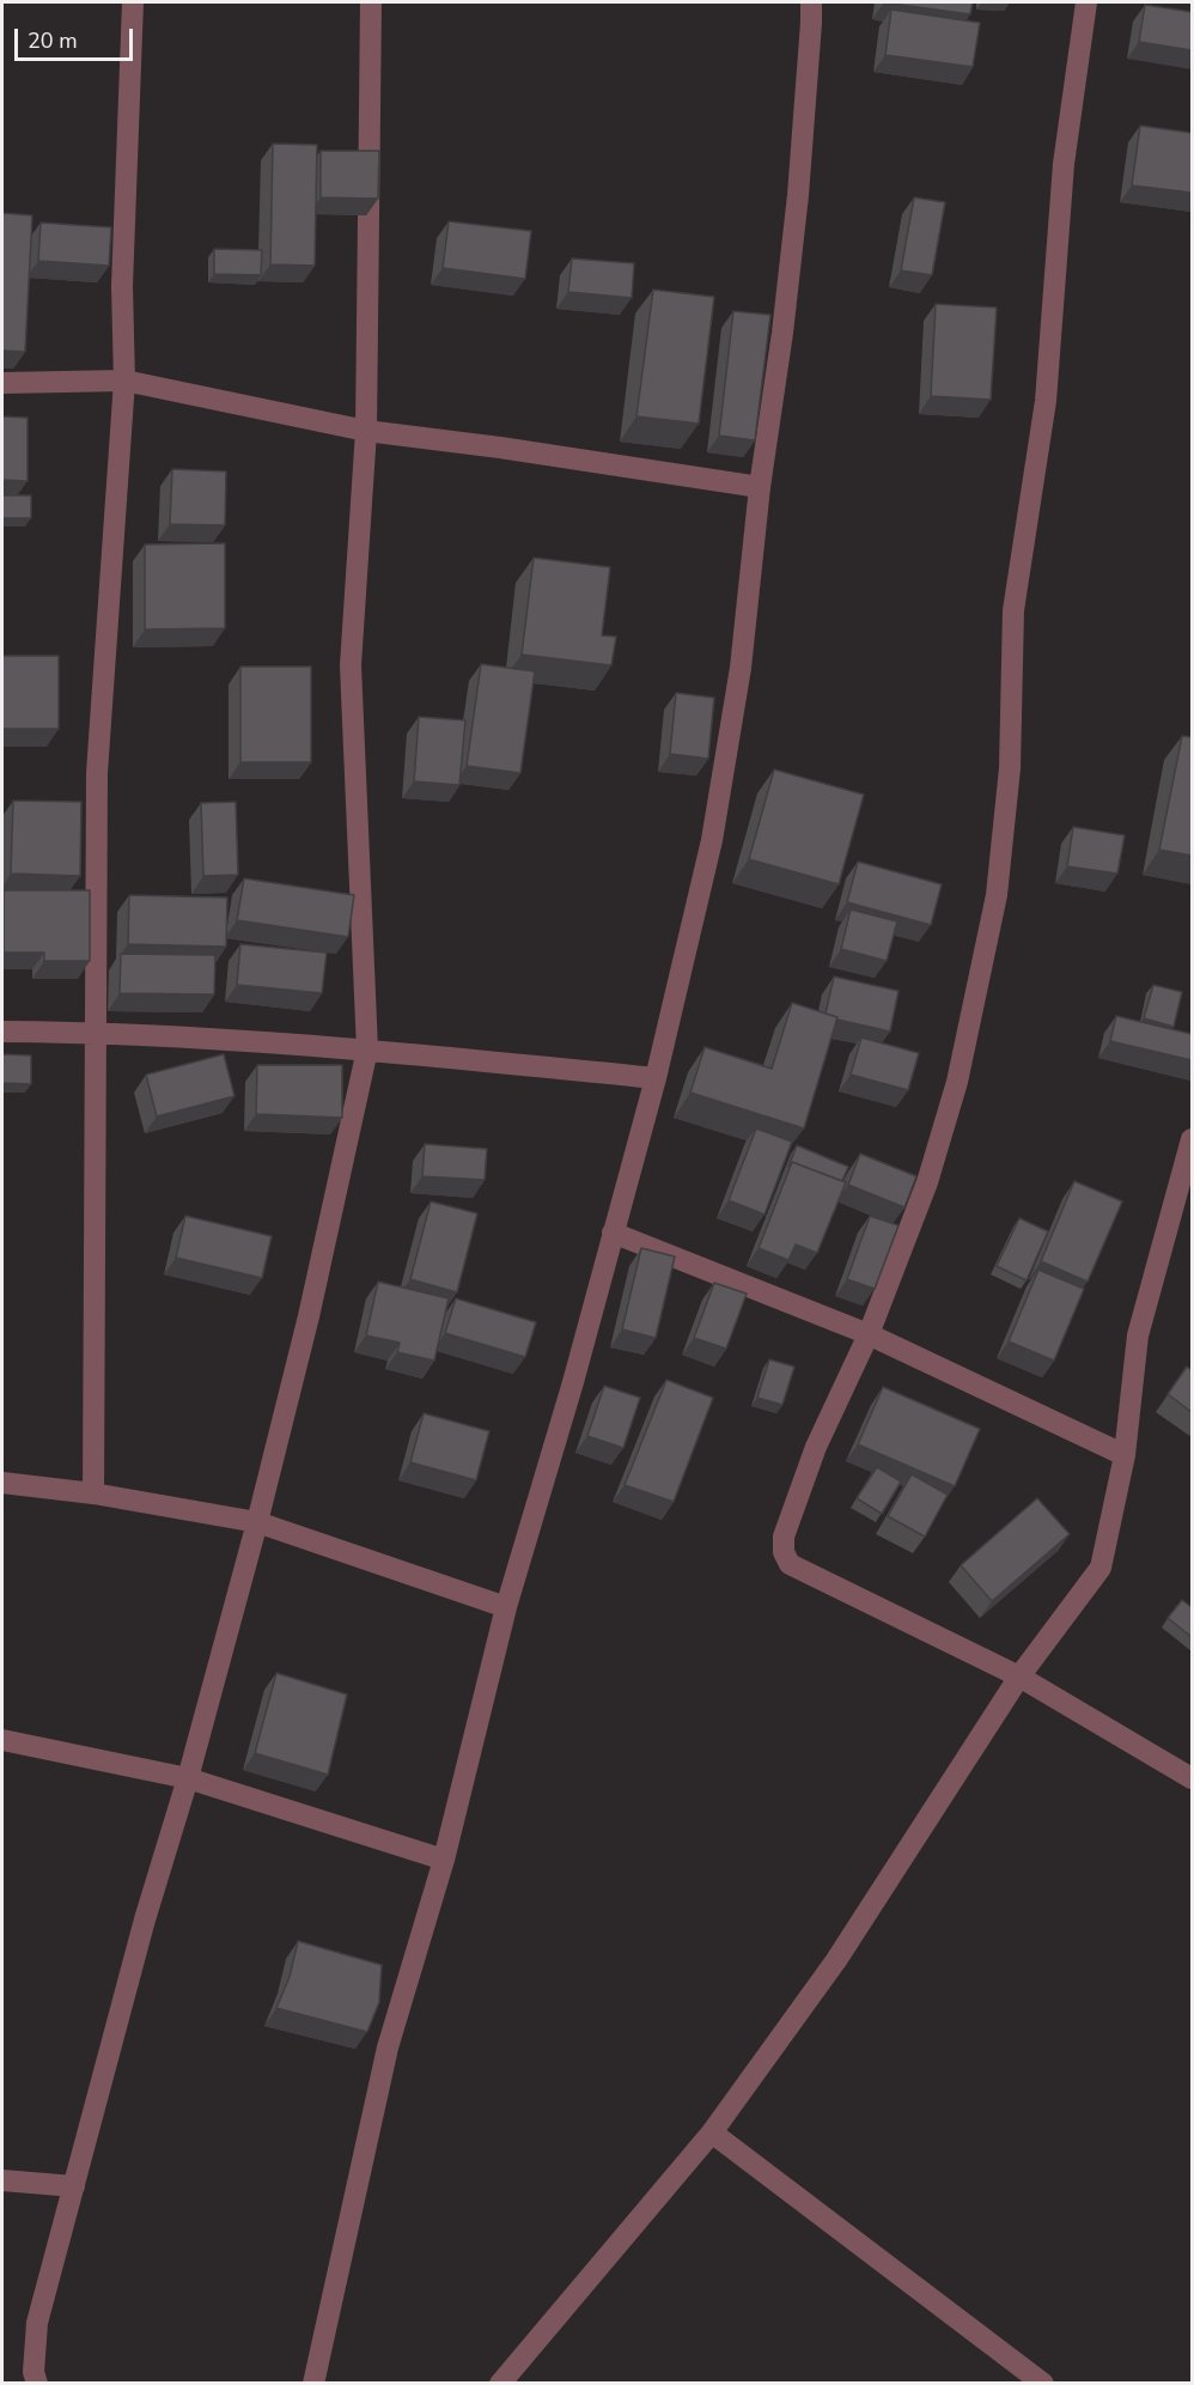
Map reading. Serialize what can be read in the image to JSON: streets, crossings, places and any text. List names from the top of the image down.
{
  "scale_bar": "20 m"
}
